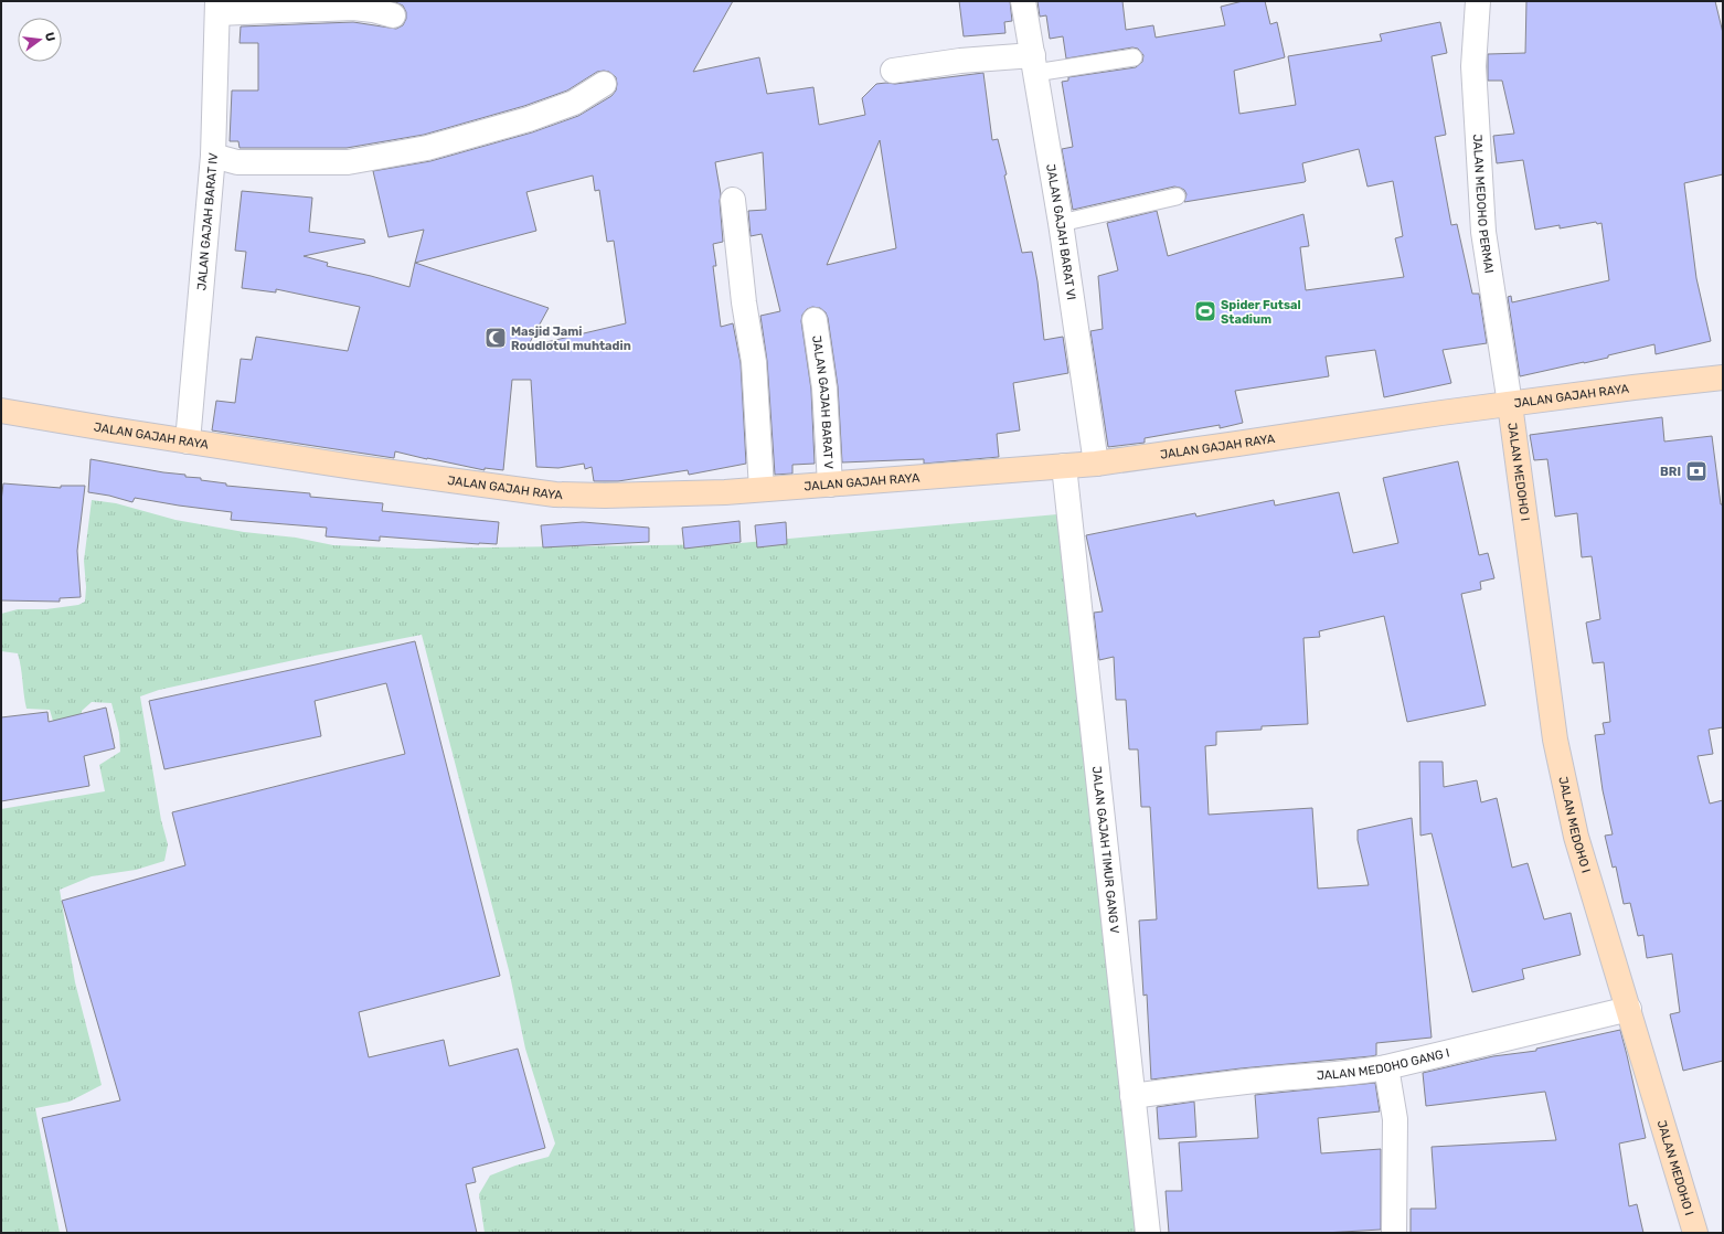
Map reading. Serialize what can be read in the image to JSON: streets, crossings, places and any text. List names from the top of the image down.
{
  "streets": {
    "main road": ["JALAN GAJAH RAYA", "JALAN MEDOHO I"],
    "street": [
      "JALAN MEDOHO PERMAI",
      "JALAN GAJAH BARAT IV",
      "JALAN GAJAH BARAT VI",
      "JALAN GAJAH BARAT V",
      "JALAN GAJAH TIMUR GANG V",
      "JALAN MEDOHO GANG I"
    ]
  },
  "crossings": [
    ["JALAN MEDOHO PERMAI", "JALAN GAJAH RAYA"],
    ["JALAN MEDOHO PERMAI", "JALAN MEDOHO I"],
    ["JALAN GAJAH BARAT IV", "JALAN GAJAH RAYA"],
    ["JALAN GAJAH BARAT VI", "JALAN GAJAH RAYA"],
    ["JALAN GAJAH RAYA", "JALAN GAJAH BARAT V"],
    ["JALAN GAJAH RAYA", "JALAN MEDOHO I"],
    ["JALAN GAJAH RAYA", "JALAN GAJAH TIMUR GANG V"],
    ["JALAN MEDOHO I", "JALAN MEDOHO GANG I"],
    ["JALAN GAJAH TIMUR GANG V", "JALAN MEDOHO GANG I"]
  ],
  "places": {
    "sports": ["Spider Futsal Stadium"],
    "mosque": ["Masjid Jami Roudlotul muhtadin"],
    "bank": ["BRI"]
  },
  "north": "right"
}
